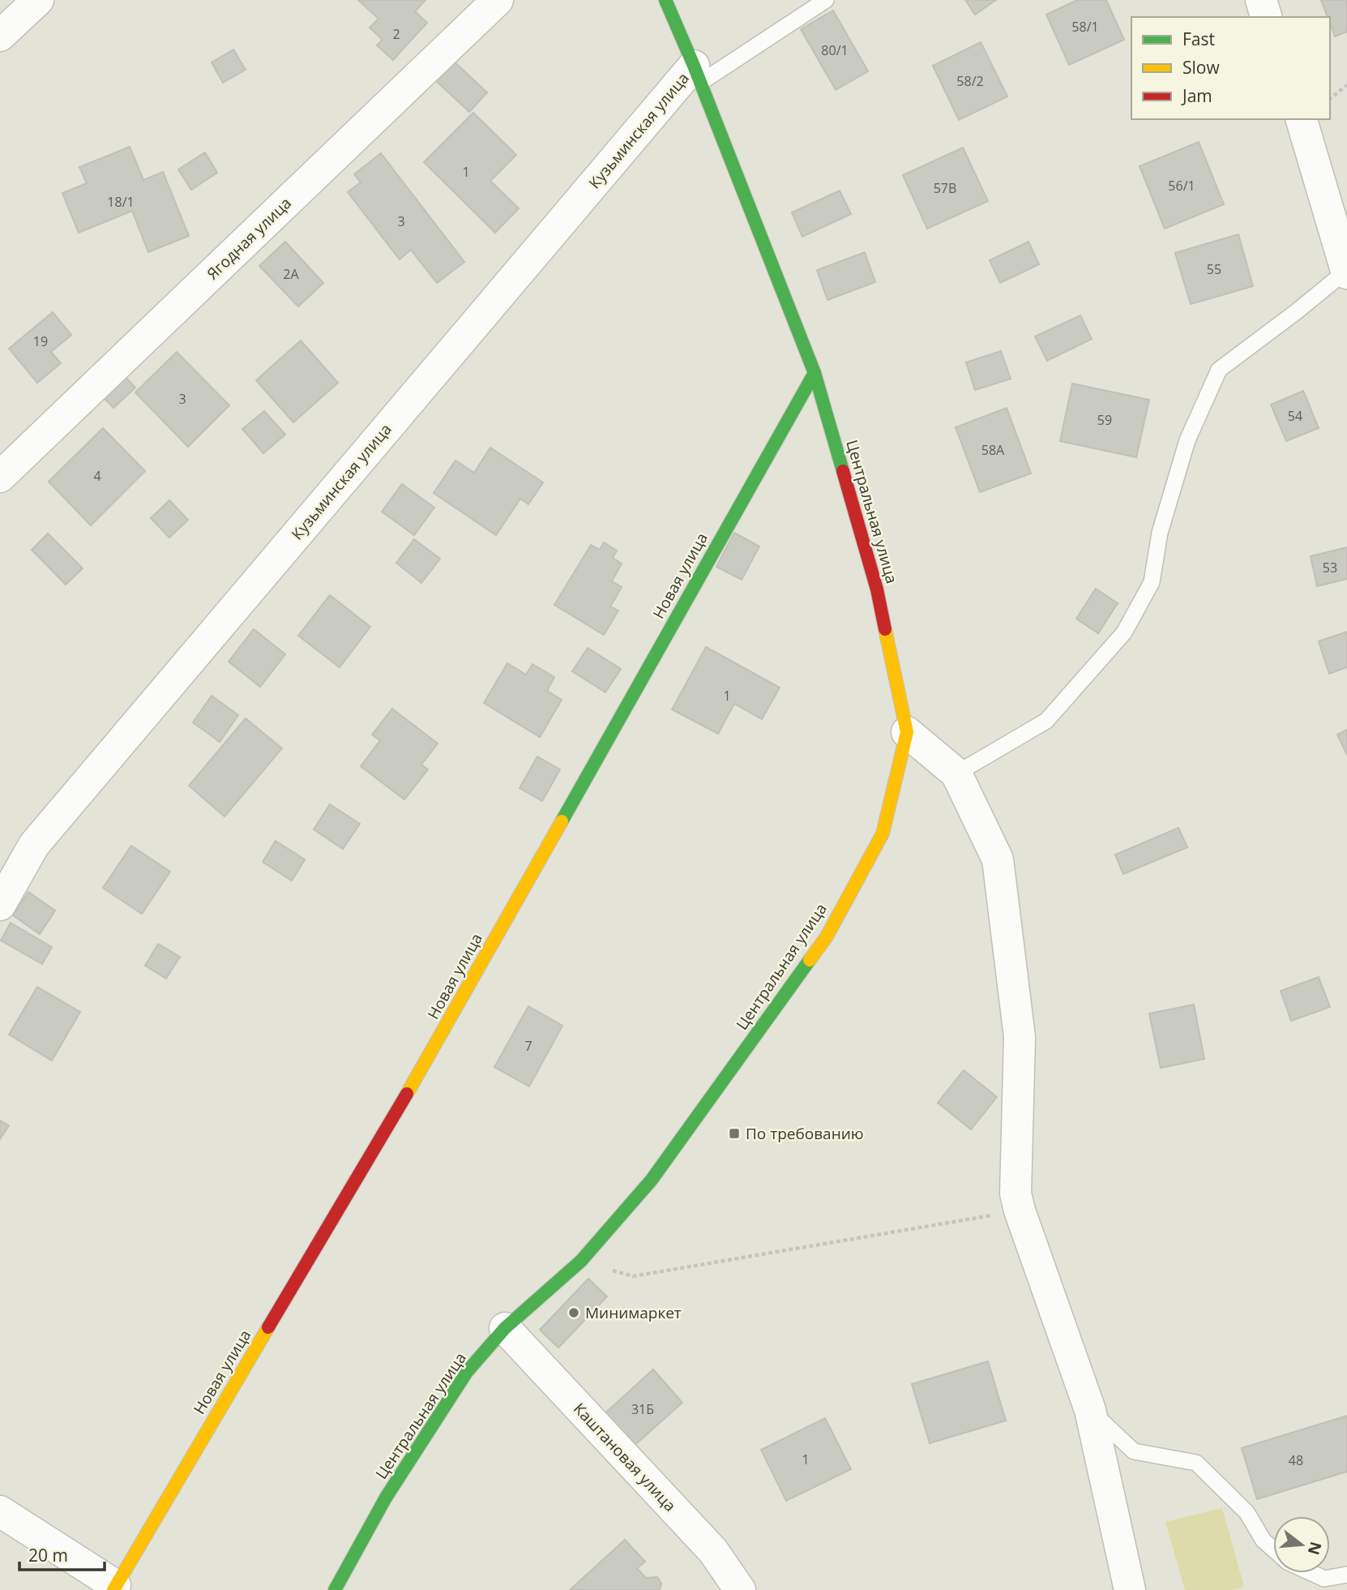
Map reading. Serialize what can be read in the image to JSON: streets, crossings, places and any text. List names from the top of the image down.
{
  "streets": {
    "street": [
      "Кузьминская улица",
      "Ягодная улица",
      "Центральная улица",
      "Новая улица",
      "Каштановая улица"
    ]
  },
  "crossings": [
    ["Кузьминская улица", "Центральная улица"],
    ["Центральная улица", "Новая улица"],
    ["Центральная улица", "Каштановая улица"]
  ],
  "places": {
    "transit": ["По требованию"],
    "other": ["Минимаркет"]
  },
  "house_numbers": [
    "58/1",
    "2",
    "80/1",
    "58/2",
    "1",
    "56/1",
    "57В",
    "18/1",
    "3",
    "55",
    "2А",
    "19",
    "3",
    "54",
    "59",
    "58А",
    "4",
    "53",
    "1",
    "7",
    "31Б",
    "1",
    "48"
  ],
  "legend": ["Fast", "Slow", "Jam"],
  "scale_bar": "20 m",
  "north": "right"
}
